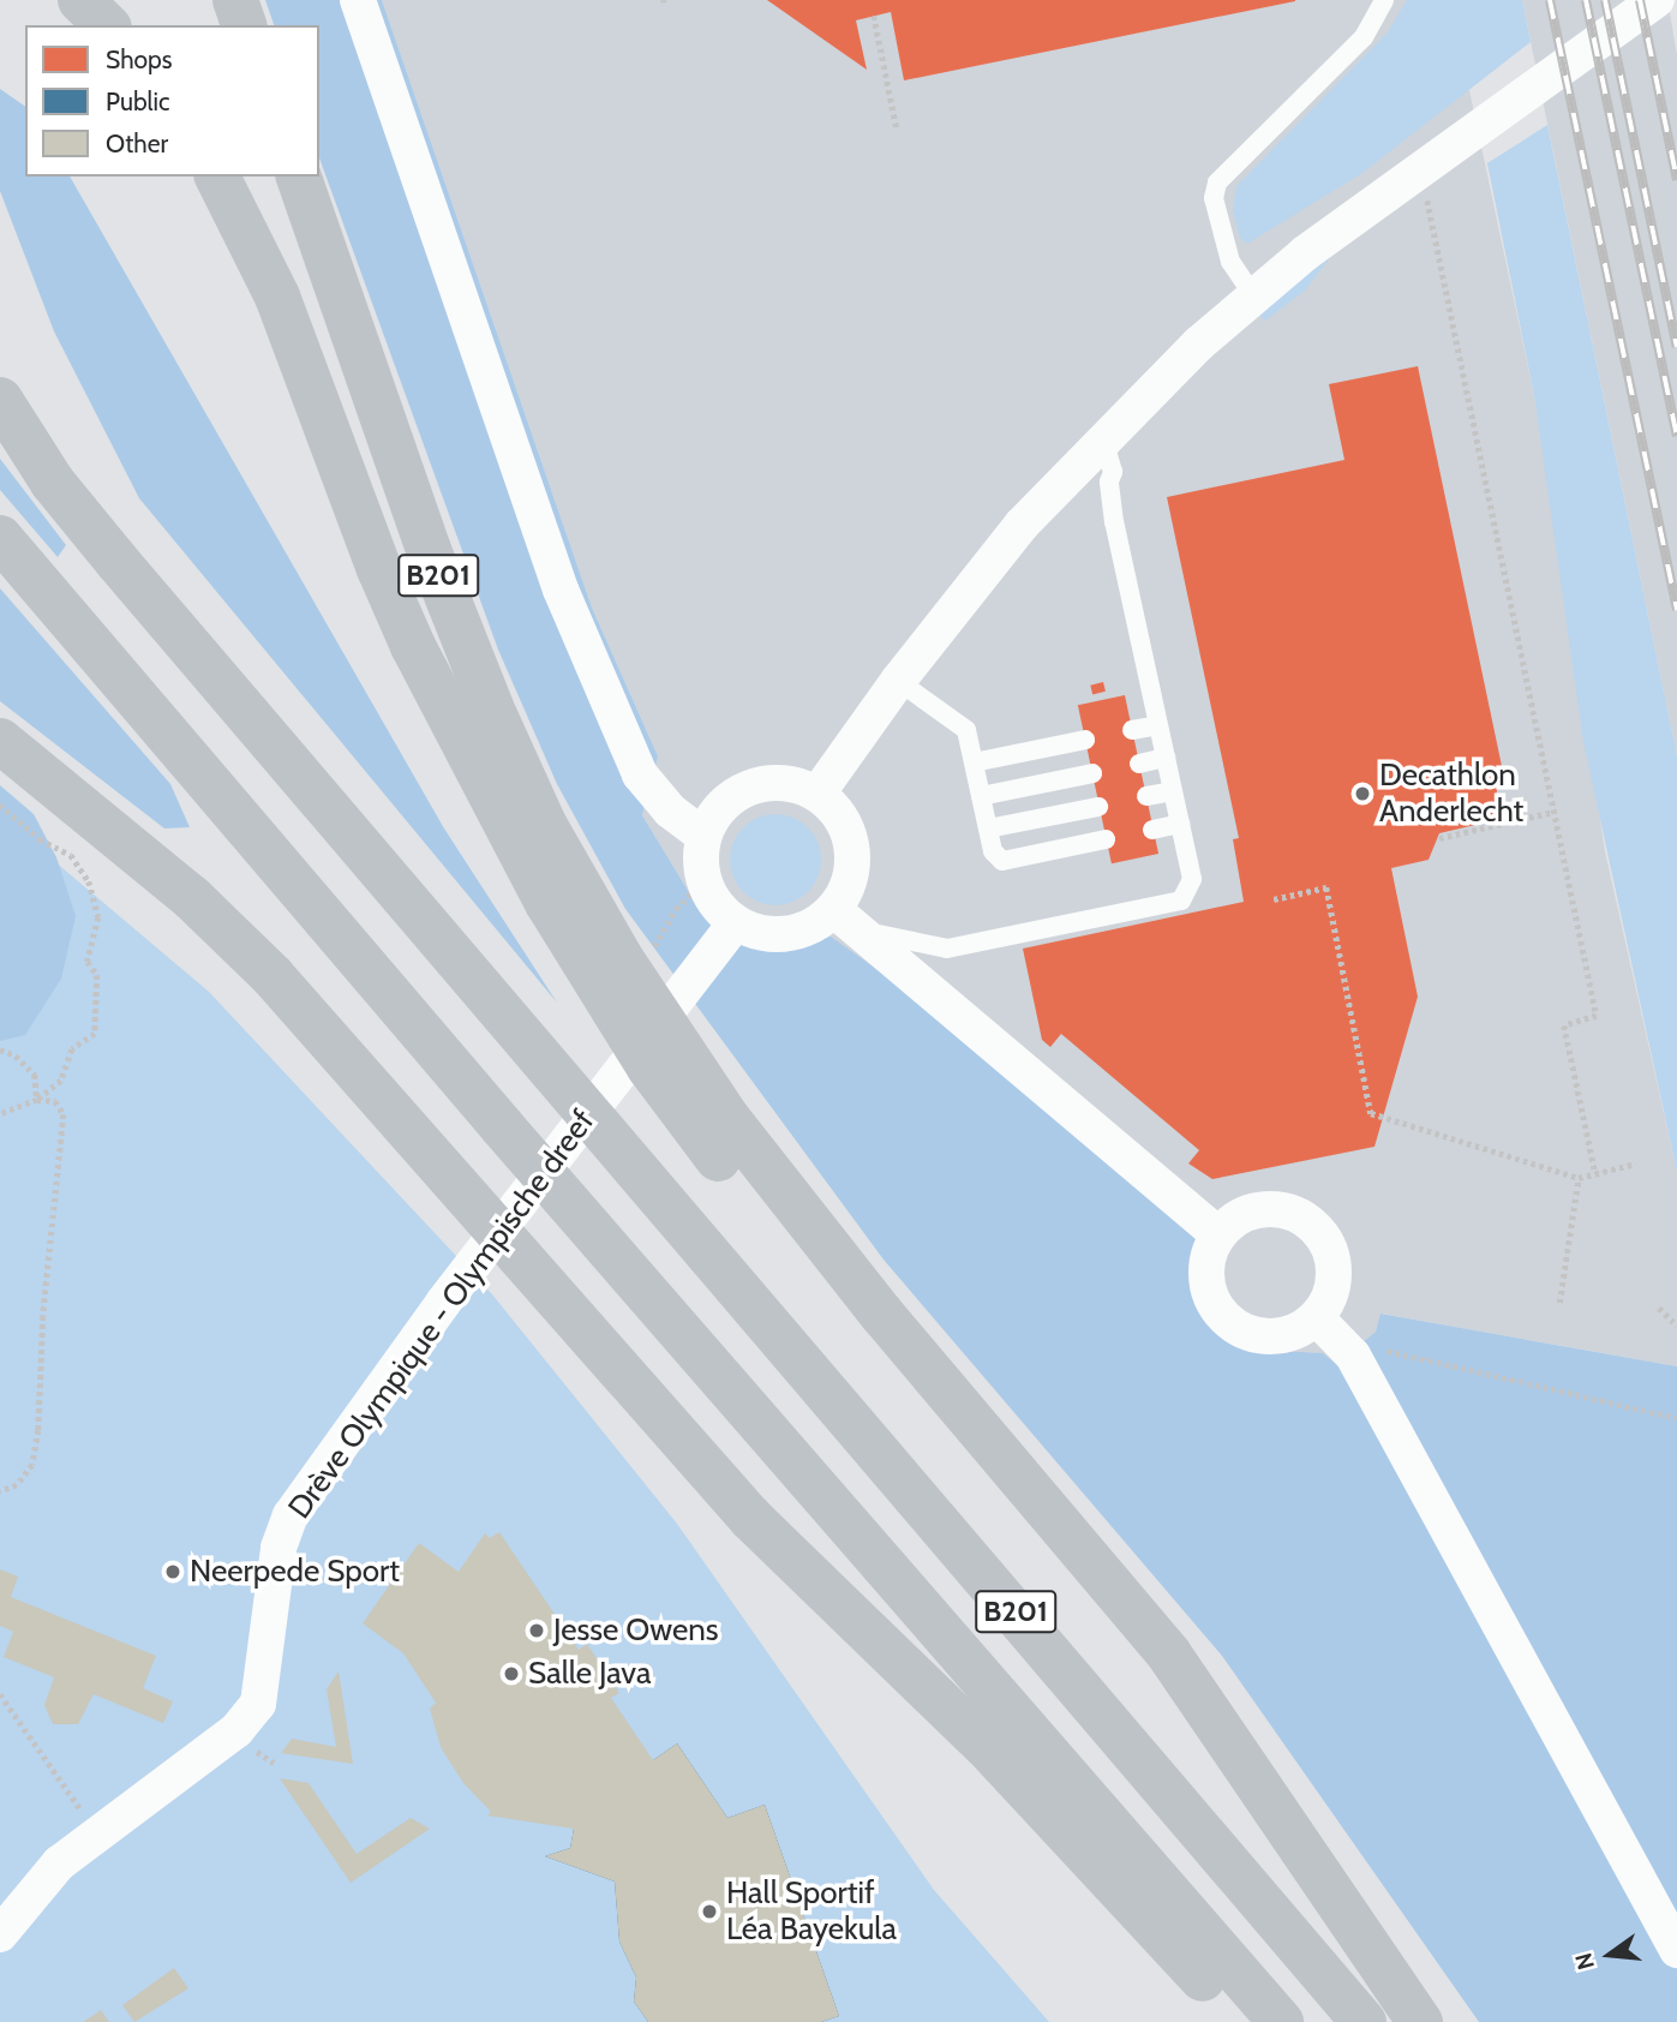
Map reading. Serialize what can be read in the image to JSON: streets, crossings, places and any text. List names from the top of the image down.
{
  "streets": {
    "highway": ["B201"],
    "street": ["Drève Olympique - Olympische dreef"]
  },
  "places": [
    "Decathlon Anderlecht",
    "Neerpede Sport",
    "Jesse Owens",
    "Salle Java",
    "Hall Sportif Léa Bayekula"
  ],
  "legend": ["Shops", "Public", "Other"],
  "north": "left"
}
